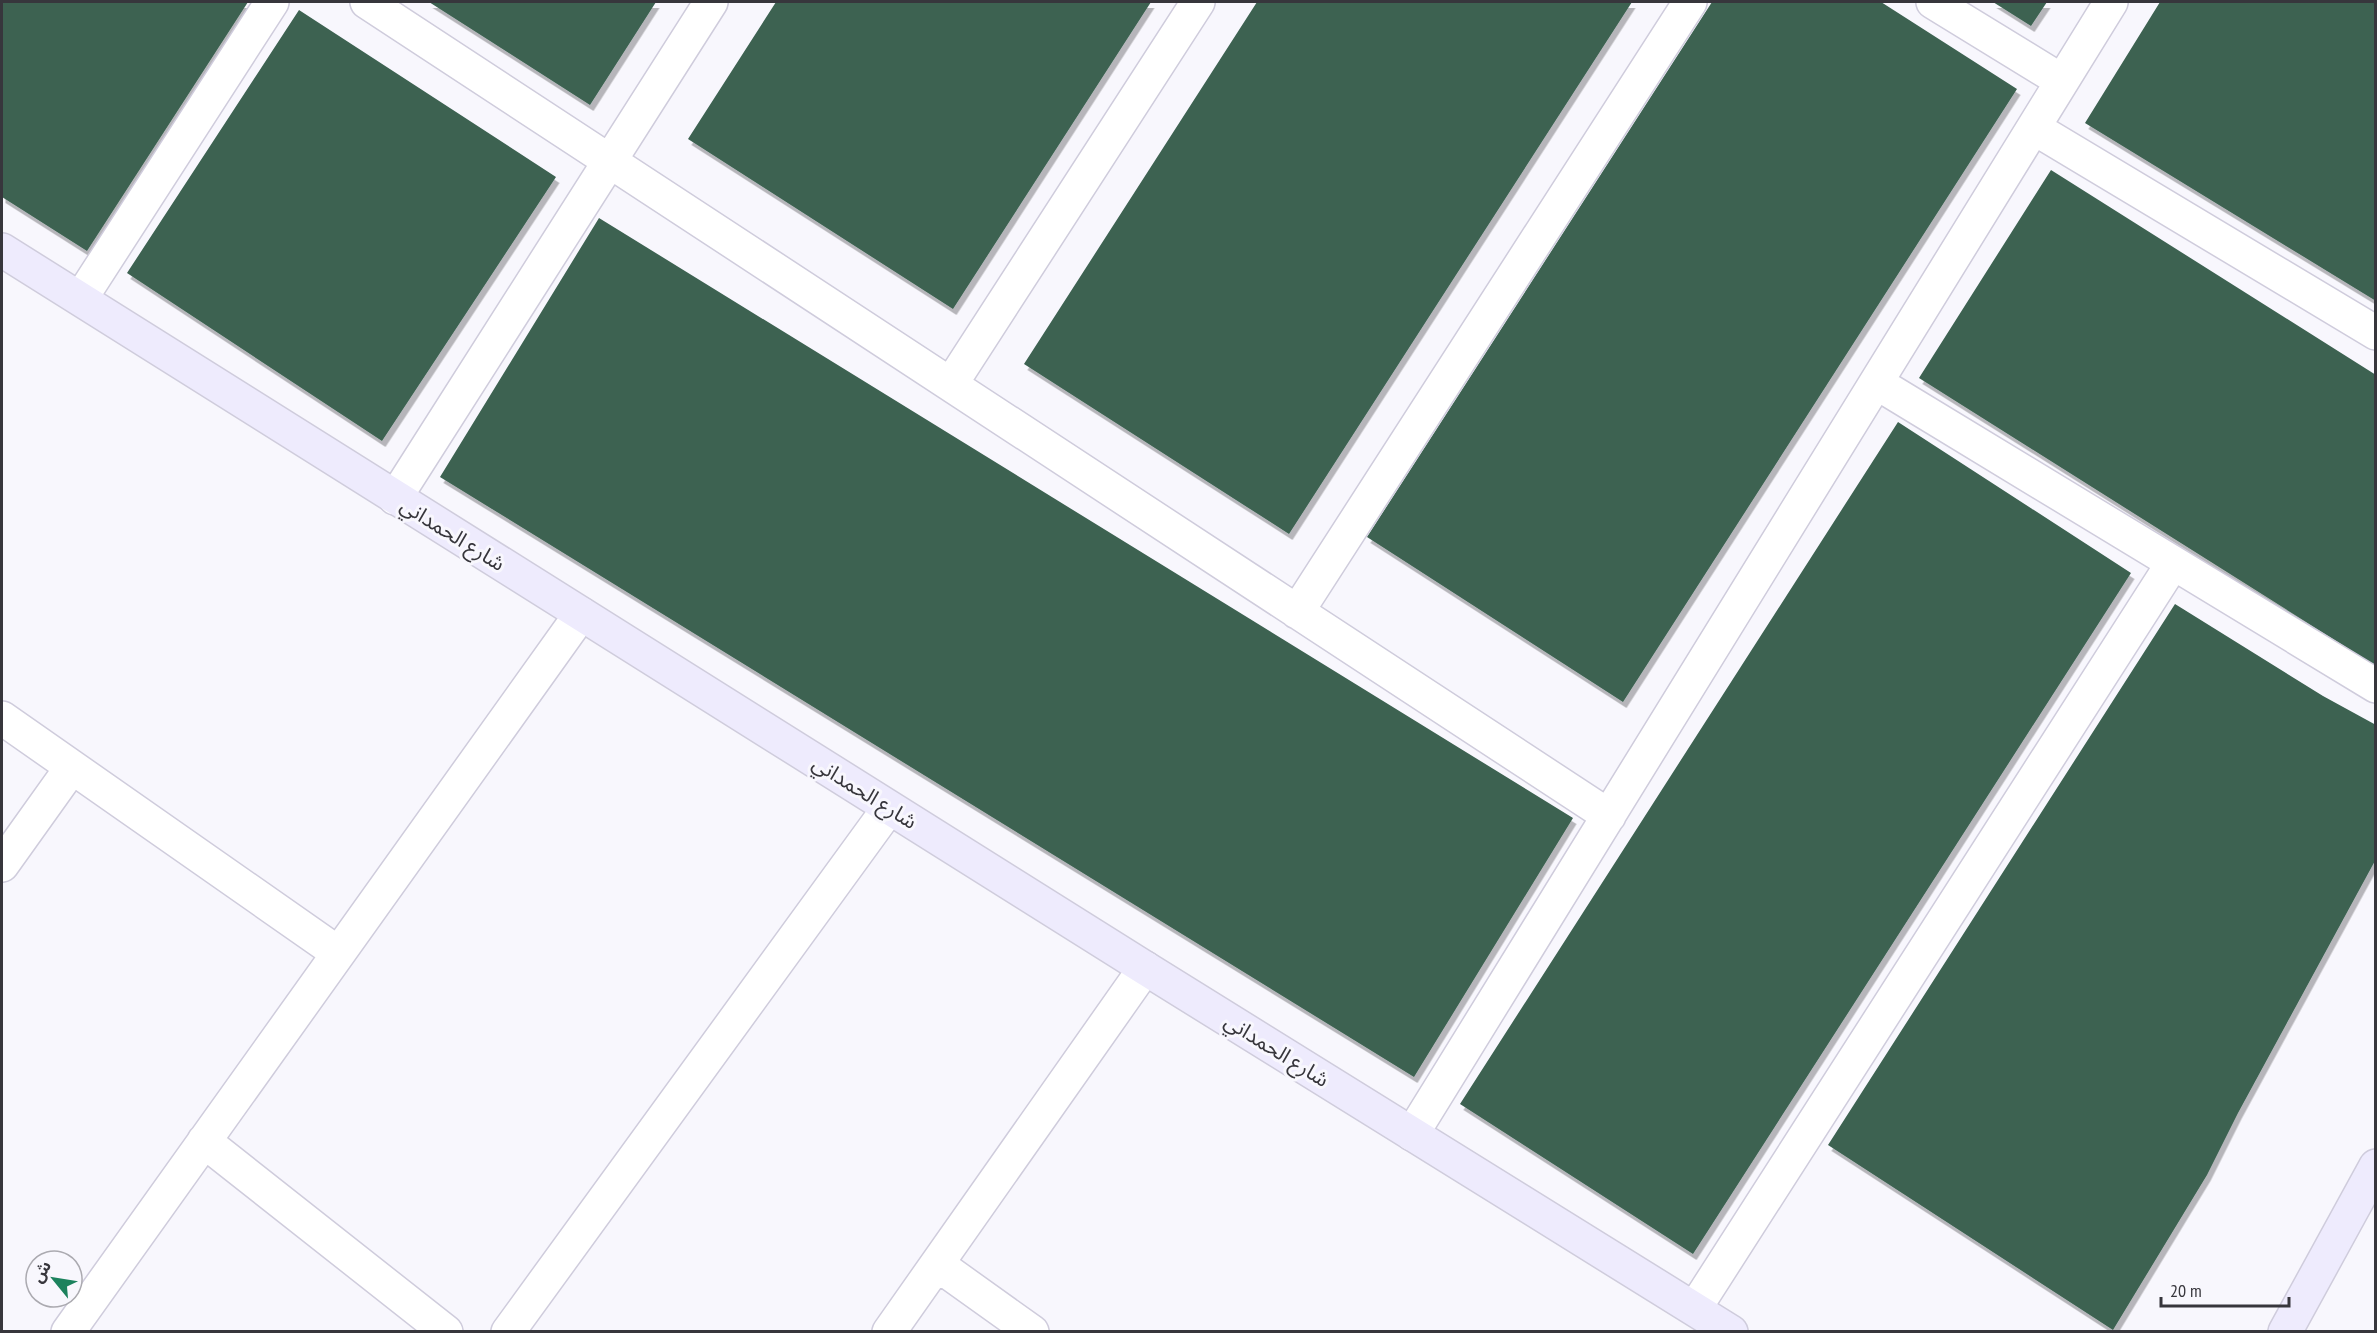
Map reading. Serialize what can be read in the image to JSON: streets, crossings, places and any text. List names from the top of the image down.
{
  "streets": {
    "street": ["شارع الحمداني"]
  },
  "scale_bar": "20 m",
  "north": "top left"
}
